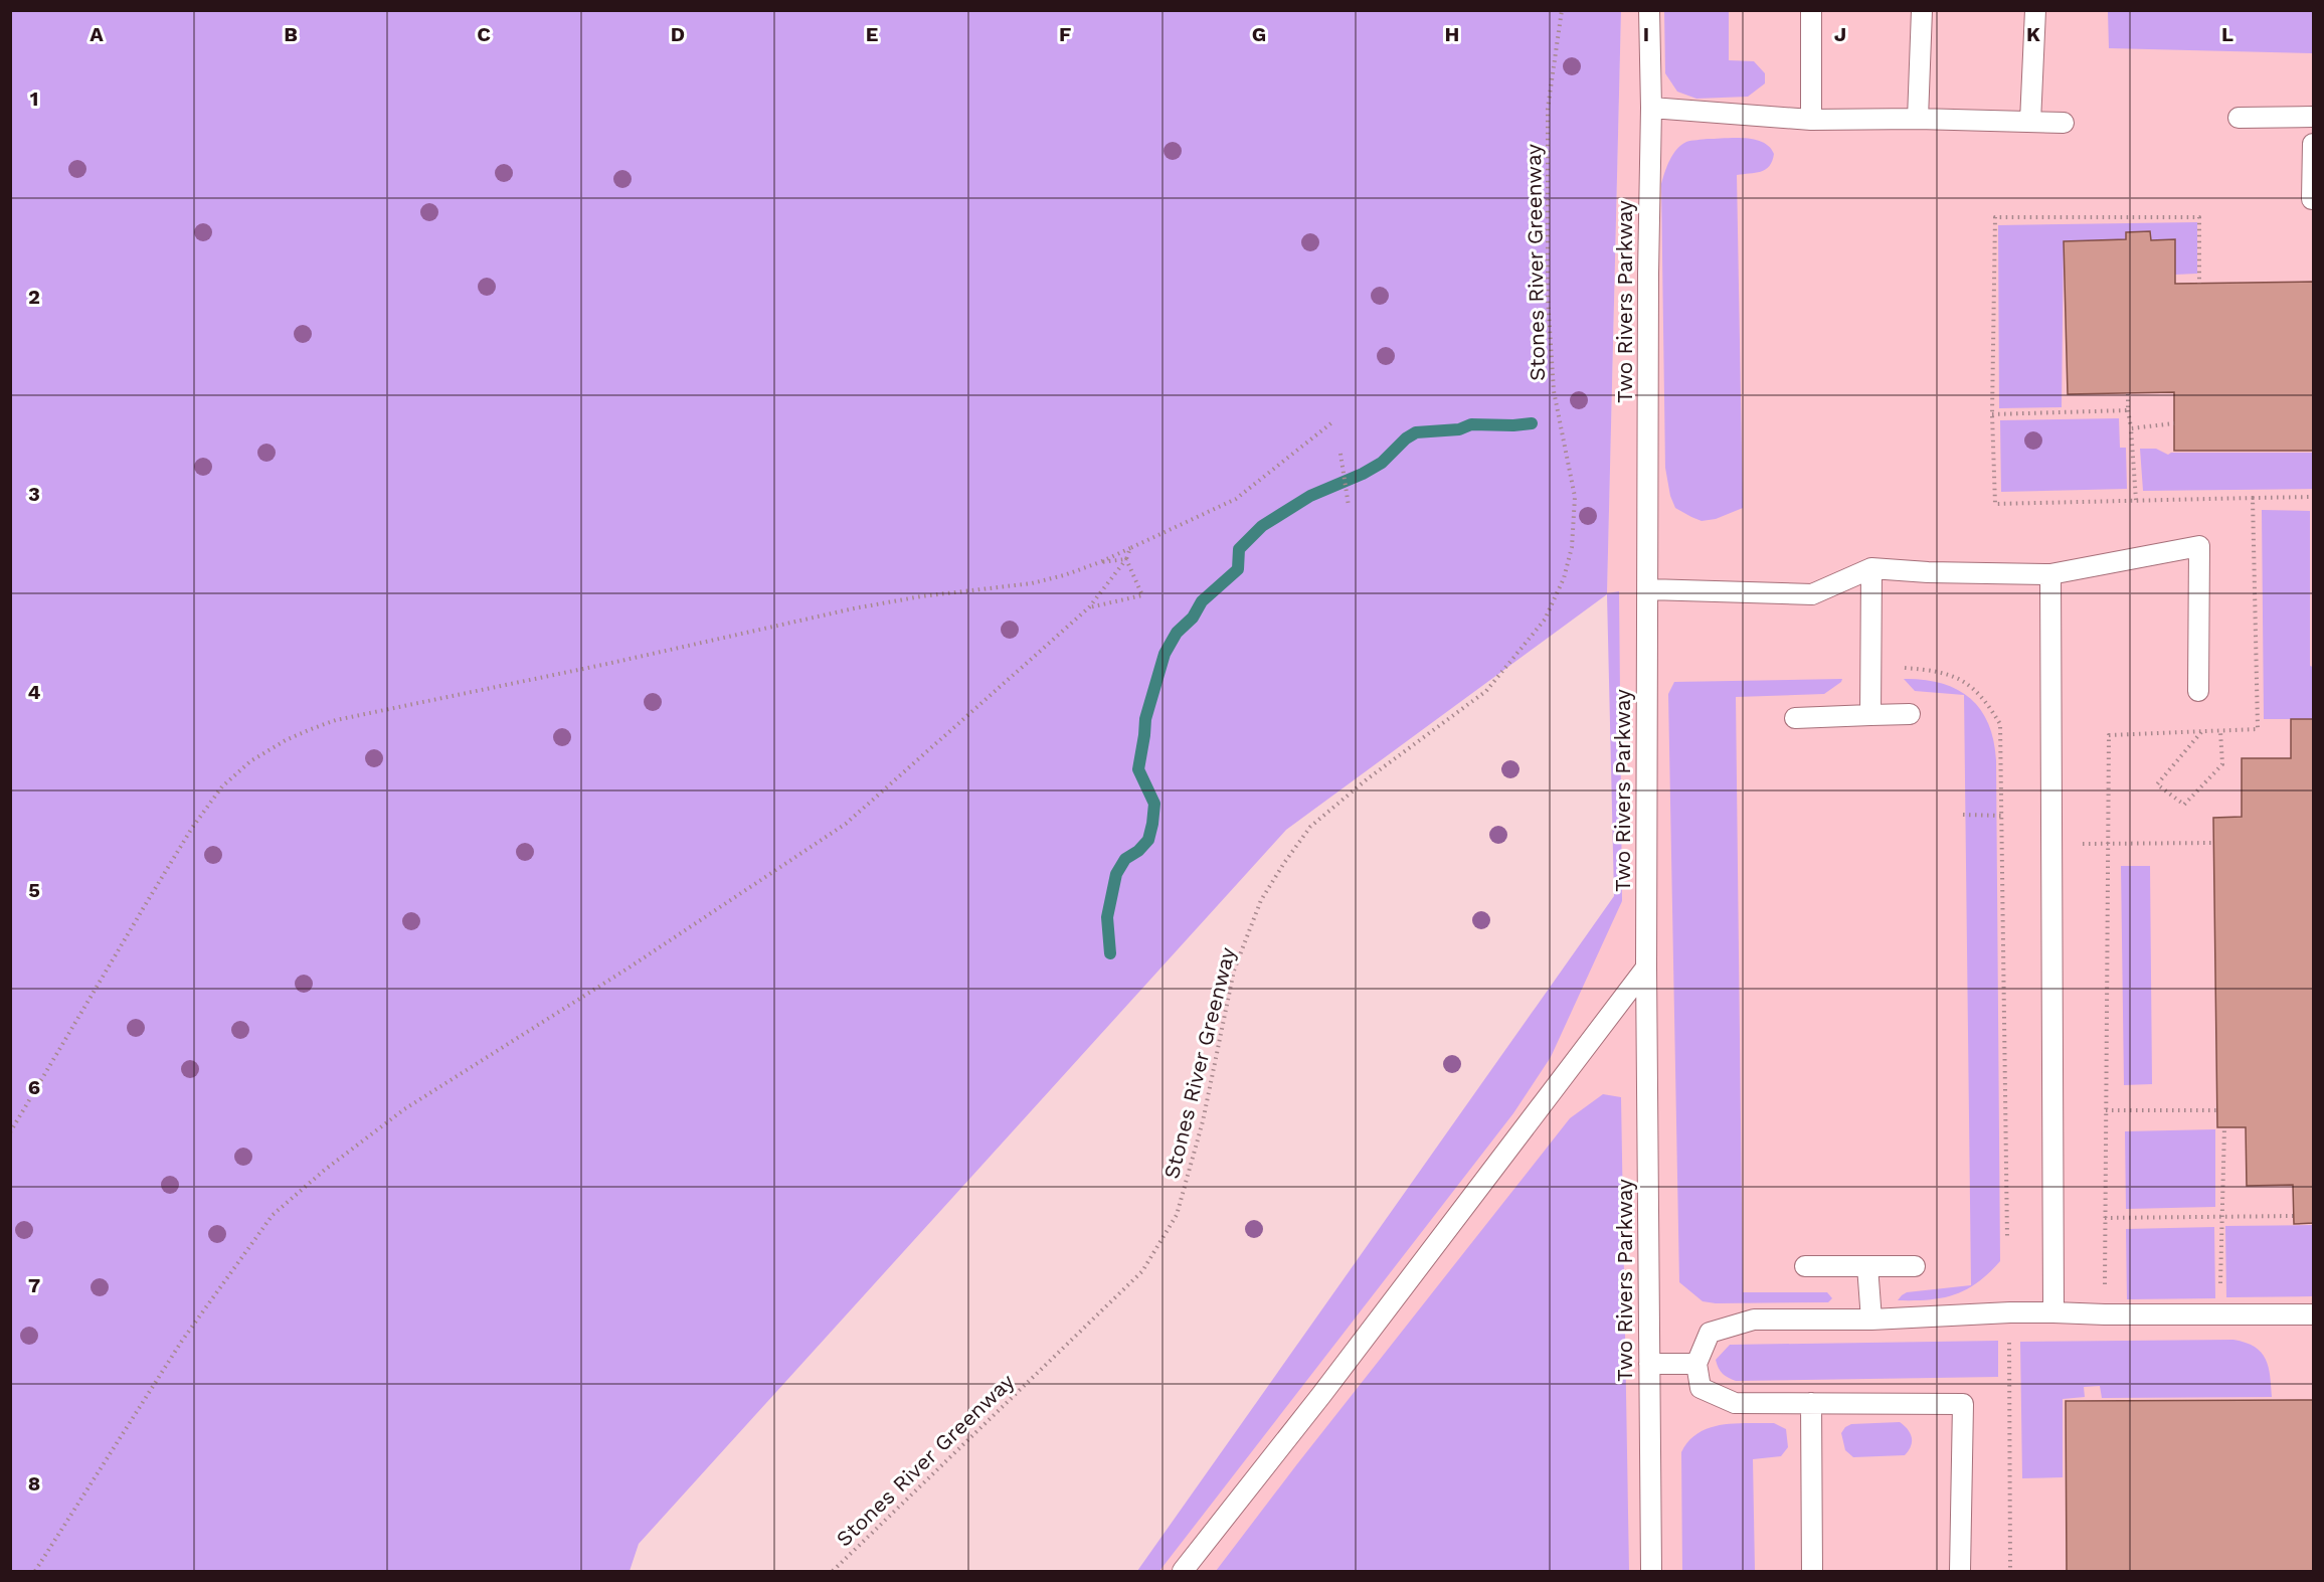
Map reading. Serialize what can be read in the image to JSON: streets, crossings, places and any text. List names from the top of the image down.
{
  "streets": {
    "lane": ["Two Rivers Parkway"],
    "path": ["Stones River Greenway"]
  },
  "grid": {
    "columns": [
      "A",
      "B",
      "C",
      "D",
      "E",
      "F",
      "G",
      "H",
      "I",
      "J",
      "K",
      "L"
    ],
    "rows": [
      "1",
      "2",
      "3",
      "4",
      "5",
      "6",
      "7",
      "8"
    ]
  }
}
